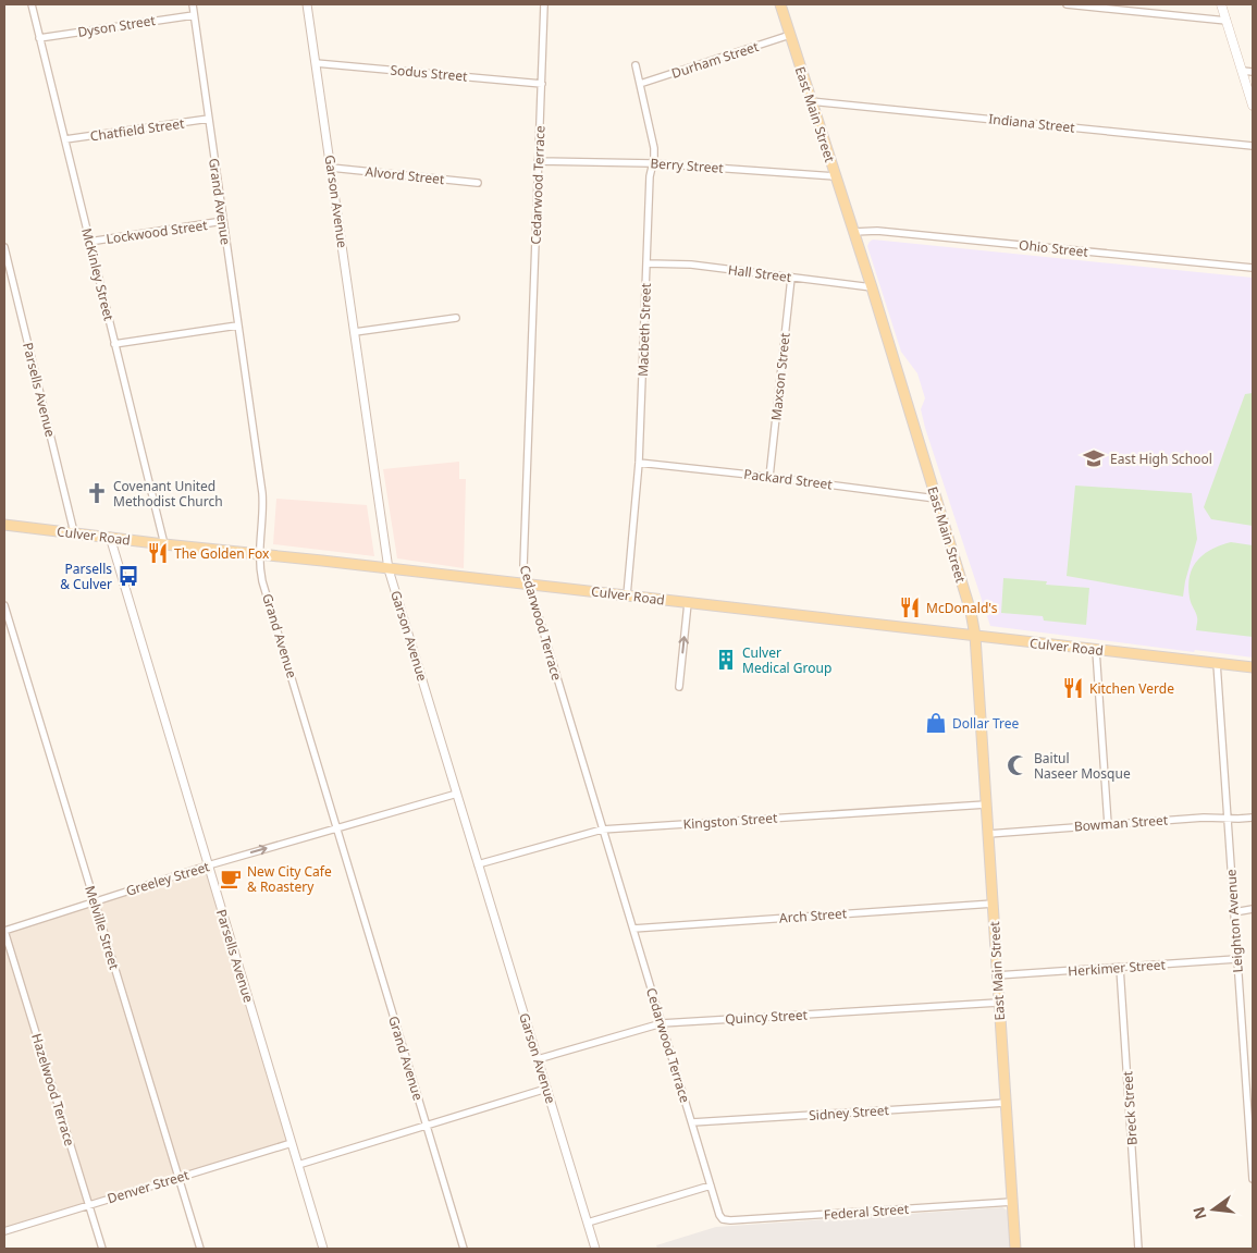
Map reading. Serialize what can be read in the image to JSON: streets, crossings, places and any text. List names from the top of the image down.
{
  "streets": {
    "main road": ["East Main Street", "Culver Road"],
    "street": [
      "Dyson Street",
      "Durham Street",
      "Sodus Street",
      "Indiana Street",
      "Chatfield Street",
      "Berry Street",
      "Alvord Street",
      "Cedarwood Terrace",
      "Grand Avenue",
      "Garson Avenue",
      "Lockwood Street",
      "Ohio Street",
      "Hall Street",
      "McKinley Street",
      "Macbeth Street",
      "Maxson Street",
      "Parsells Avenue",
      "Packard Street",
      "Kingston Street",
      "Bowman Street",
      "Greeley Street",
      "Arch Street",
      "Leighton Avenue",
      "Melville Street",
      "Herkimer Street",
      "Quincy Street",
      "Hazelwood Terrace",
      "Breck Street",
      "Sidney Street",
      "Denver Street",
      "Federal Street"
    ]
  },
  "crossings": [
    ["Dyson Street", "Grand Avenue"],
    ["Dyson Street", "McKinley Street"],
    ["Durham Street", "East Main Street"],
    ["Durham Street", "Macbeth Street"],
    ["Sodus Street", "Cedarwood Terrace"],
    ["Sodus Street", "Garson Avenue"],
    ["East Main Street", "Indiana Street"],
    ["East Main Street", "Berry Street"],
    ["East Main Street", "Ohio Street"],
    ["East Main Street", "Hall Street"],
    ["East Main Street", "Packard Street"],
    ["East Main Street", "Culver Road"],
    ["East Main Street", "Kingston Street"],
    ["East Main Street", "Bowman Street"],
    ["East Main Street", "Arch Street"],
    ["East Main Street", "Herkimer Street"],
    ["East Main Street", "Quincy Street"],
    ["East Main Street", "Sidney Street"],
    ["East Main Street", "Federal Street"],
    ["Chatfield Street", "Grand Avenue"],
    ["Chatfield Street", "McKinley Street"],
    ["Berry Street", "Cedarwood Terrace"],
    ["Berry Street", "Macbeth Street"],
    ["Alvord Street", "Garson Avenue"],
    ["Cedarwood Terrace", "Culver Road"],
    ["Cedarwood Terrace", "Kingston Street"],
    ["Cedarwood Terrace", "Arch Street"],
    ["Cedarwood Terrace", "Quincy Street"],
    ["Cedarwood Terrace", "Sidney Street"],
    ["Cedarwood Terrace", "Federal Street"],
    ["Grand Avenue", "Lockwood Street"],
    ["Grand Avenue", "Culver Road"],
    ["Grand Avenue", "Greeley Street"],
    ["Garson Avenue", "Culver Road"],
    ["Garson Avenue", "Kingston Street"],
    ["Garson Avenue", "Greeley Street"],
    ["Garson Avenue", "Quincy Street"],
    ["Lockwood Street", "McKinley Street"],
    ["Hall Street", "Macbeth Street"],
    ["Hall Street", "Maxson Street"],
    ["McKinley Street", "Culver Road"],
    ["Macbeth Street", "Packard Street"],
    ["Macbeth Street", "Culver Road"],
    ["Maxson Street", "Packard Street"],
    ["Parsells Avenue", "Culver Road"],
    ["Parsells Avenue", "Greeley Street"],
    ["Parsells Avenue", "Denver Street"],
    ["Culver Road", "Leighton Avenue"],
    ["Bowman Street", "Leighton Avenue"],
    ["Greeley Street", "Melville Street"],
    ["Greeley Street", "Hazelwood Terrace"],
    ["Leighton Avenue", "Herkimer Street"],
    ["Melville Street", "Denver Street"],
    ["Herkimer Street", "Breck Street"],
    ["Hazelwood Terrace", "Denver Street"]
  ],
  "places": {
    "school or university": ["East High School"],
    "church": ["Covenant United Methodist Church"],
    "restaurant": ["The Golden Fox", "McDonald's", "Kitchen Verde"],
    "bus stop": ["Parsells & Culver"],
    "building": ["Culver Medical Group"],
    "shop": ["Dollar Tree"],
    "mosque": ["Baitul Naseer Mosque"],
    "cafe": ["New City Cafe & Roastery"]
  },
  "north": "left"
}
